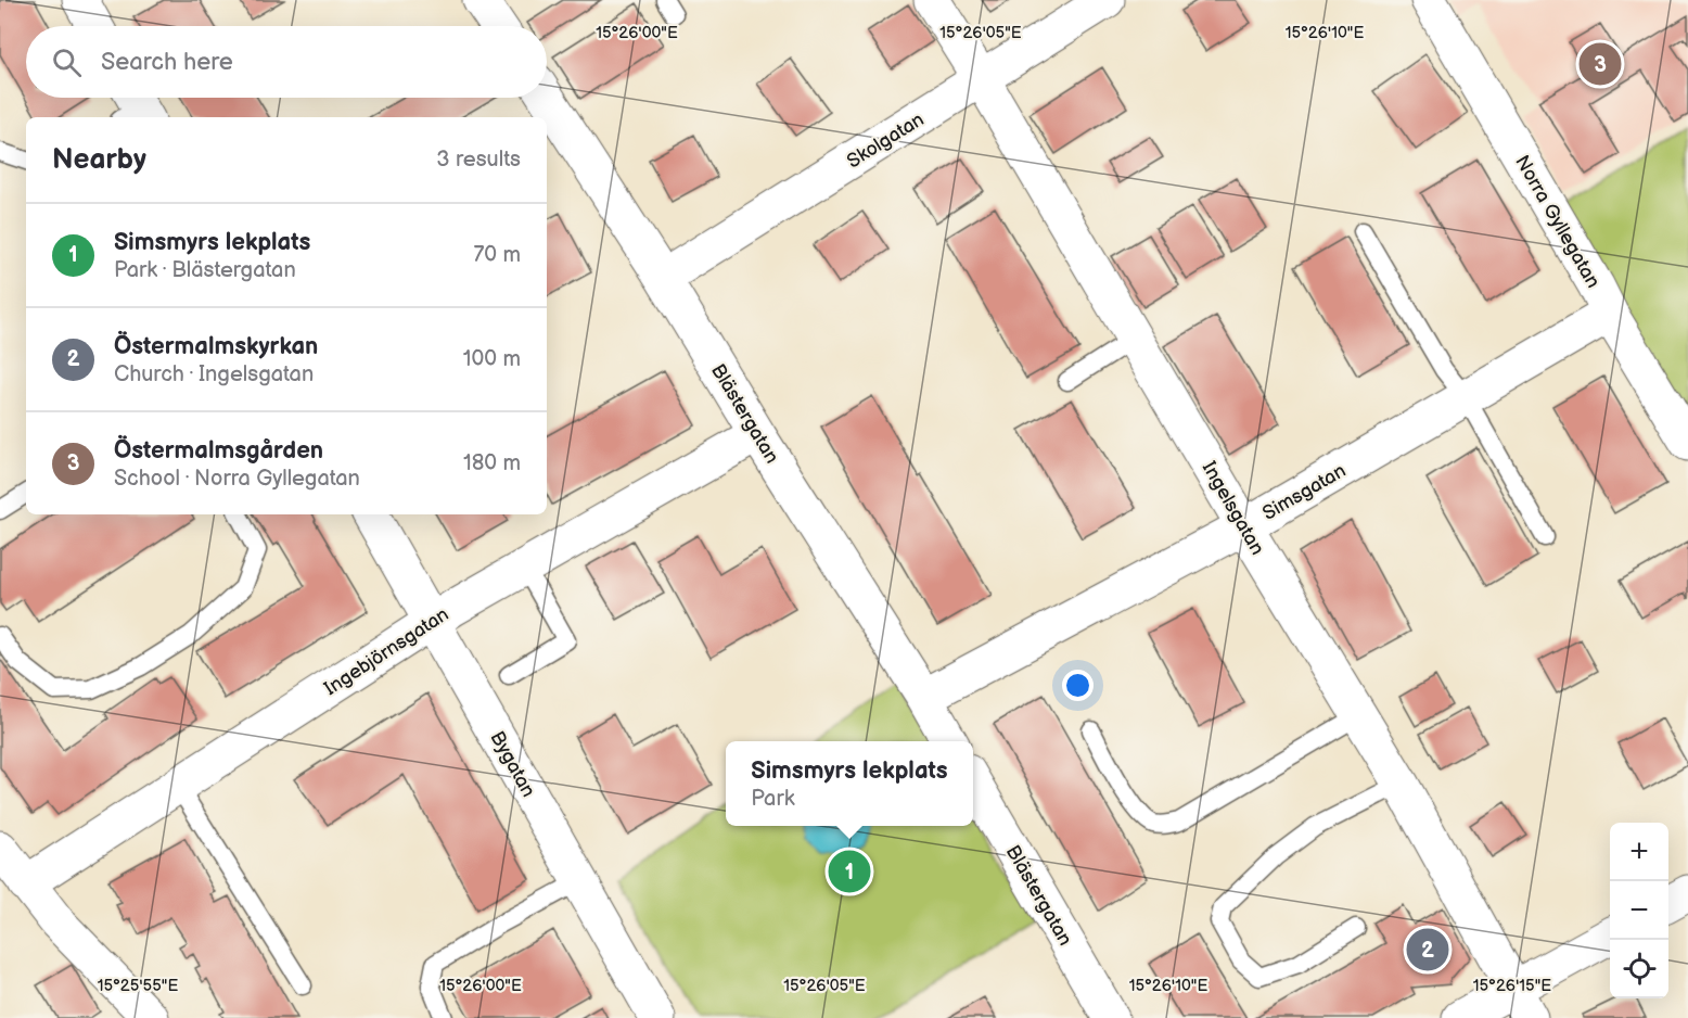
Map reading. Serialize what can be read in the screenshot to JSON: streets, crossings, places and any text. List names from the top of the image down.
{
  "streets": {
    "street": [
      "Skolgatan",
      "Norra Gyllegatan",
      "Blästergatan",
      "Simsgatan",
      "Ingelsgatan",
      "Ingebjörnsgatan",
      "Bygatan"
    ]
  },
  "crossings": [
    ["Skolgatan", "Blästergatan"],
    ["Skolgatan", "Ingelsgatan"],
    ["Norra Gyllegatan", "Simsgatan"],
    ["Blästergatan", "Simsgatan"],
    ["Blästergatan", "Ingebjörnsgatan"],
    ["Simsgatan", "Ingelsgatan"],
    ["Ingebjörnsgatan", "Bygatan"]
  ],
  "page": {
    "search": "Search here",
    "pins": ["3", "1", "2"],
    "heading": ["Nearby", "3 results"],
    "list": [
      {
        "mark": "1",
        "name": "Simsmyrs lekplats",
        "note": "Park · Blästergatan",
        "value": "70 m"
      },
      {
        "mark": "2",
        "name": "Östermalmskyrkan",
        "note": "Church · Ingelsgatan",
        "value": "100 m"
      },
      {
        "mark": "3",
        "name": "Östermalmsgården",
        "note": "School · Norra Gyllegatan",
        "value": "180 m"
      }
    ],
    "popup": ["Simsmyrs lekplats", "Park"],
    "map_buttons": ["+", "−"]
  },
  "coordinates": [
    "15°26'00\"E",
    "15°26'05\"E",
    "15°26'10\"E",
    "15°25'55\"E",
    "15°26'15\"E"
  ]
}
